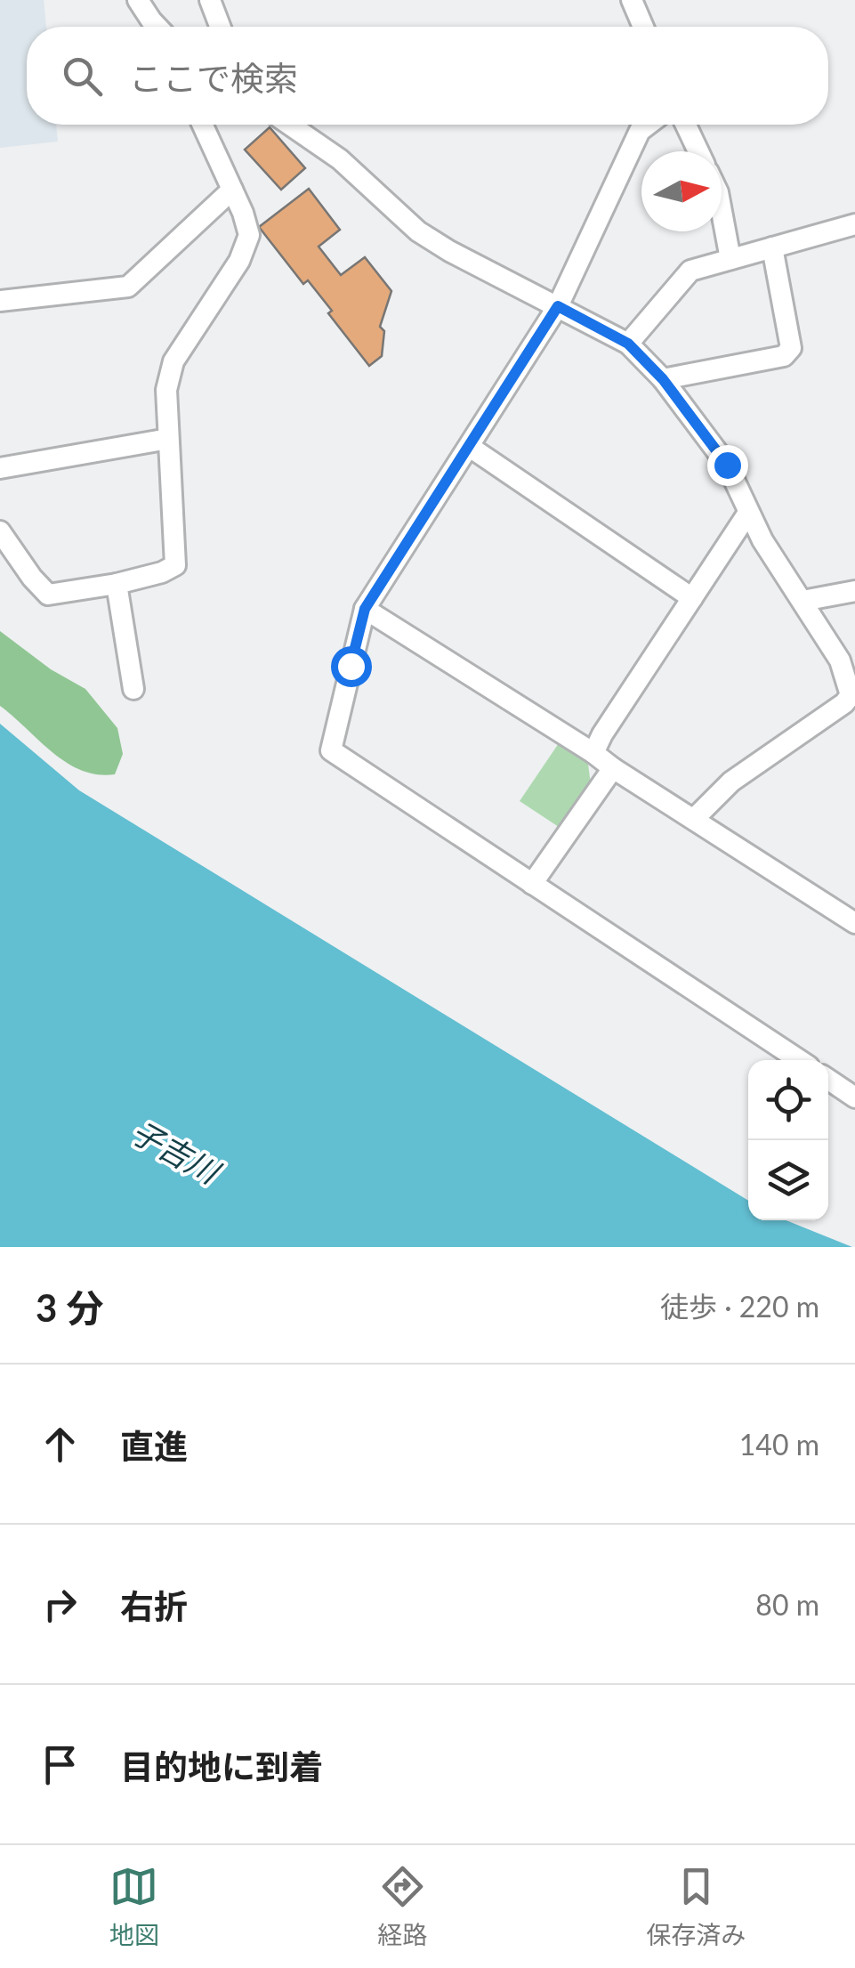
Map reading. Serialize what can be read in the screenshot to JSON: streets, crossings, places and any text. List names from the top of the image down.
{
  "water": ["子吉川"],
  "north": "right",
  "page": {
    "search": "ここで検索",
    "heading": ["3 分", "徒歩 · 220 m"],
    "list": [
      ["直進", "140 m"],
      ["右折", "80 m"],
      "目的地に到着"
    ],
    "nav": ["地図", "経路", "保存済み"]
  }
}
